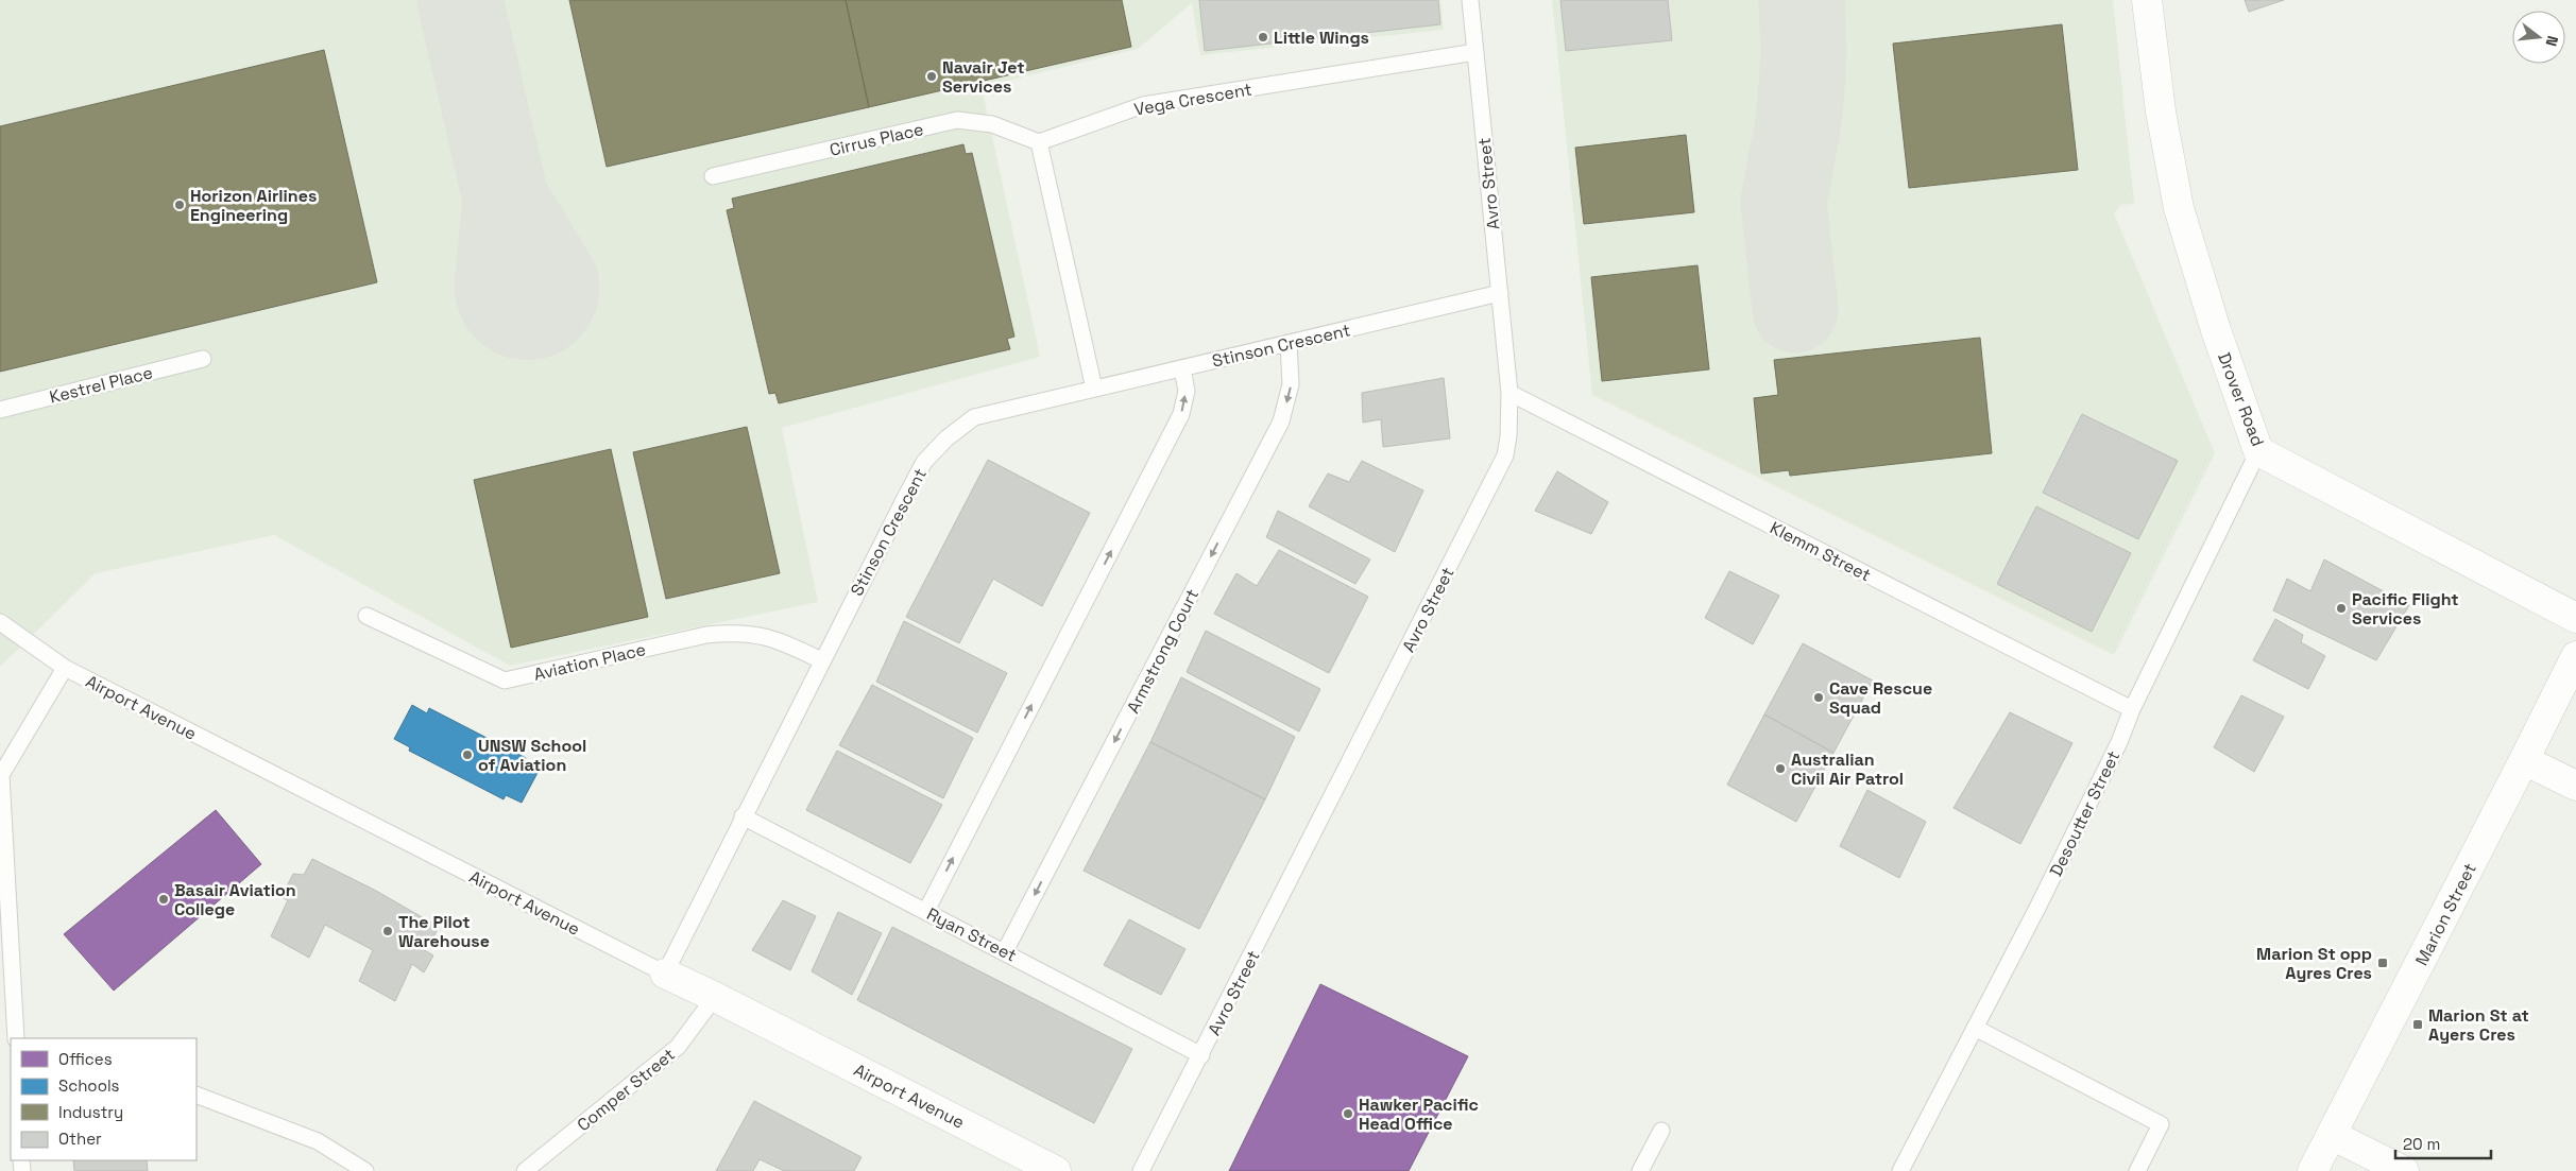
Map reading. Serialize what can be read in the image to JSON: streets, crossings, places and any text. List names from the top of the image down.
{
  "streets": {
    "street": ["Drover Road", "Airport Avenue", "Marion Street"],
    "lane": [
      "Vega Crescent",
      "Cirrus Place",
      "Avro Street",
      "Stinson Crescent",
      "Kestrel Place",
      "Klemm Street",
      "Armstrong Court",
      "Aviation Place",
      "Desoutter Street",
      "Ryan Street",
      "Comper Street"
    ]
  },
  "crossings": [
    ["Vega Crescent", "Cirrus Place"],
    ["Vega Crescent", "Avro Street"],
    ["Avro Street", "Stinson Crescent"],
    ["Avro Street", "Klemm Street"],
    ["Avro Street", "Ryan Street"],
    ["Stinson Crescent", "Armstrong Court"],
    ["Stinson Crescent", "Aviation Place"],
    ["Stinson Crescent", "Airport Avenue"],
    ["Stinson Crescent", "Ryan Street"],
    ["Drover Road", "Desoutter Street"],
    ["Klemm Street", "Desoutter Street"],
    ["Armstrong Court", "Ryan Street"],
    ["Airport Avenue", "Comper Street"]
  ],
  "places": {
    "other": [
      "Little Wings",
      "Navair Jet Services",
      "Horizon Airlines Engineering",
      "Pacific Flight Services",
      "Cave Rescue Squad",
      "UNSW School of Aviation",
      "Australian Civil Air Patrol",
      "Basair Aviation College",
      "The Pilot Warehouse",
      "Hawker Pacific Head Office"
    ],
    "transit": ["Marion St opp Ayres Cres", "Marion St at Ayers Cres"]
  },
  "legend": [
    "Offices",
    "Schools",
    "Industry",
    "Other"
  ],
  "scale_bar": "20 m",
  "north": "right"
}
